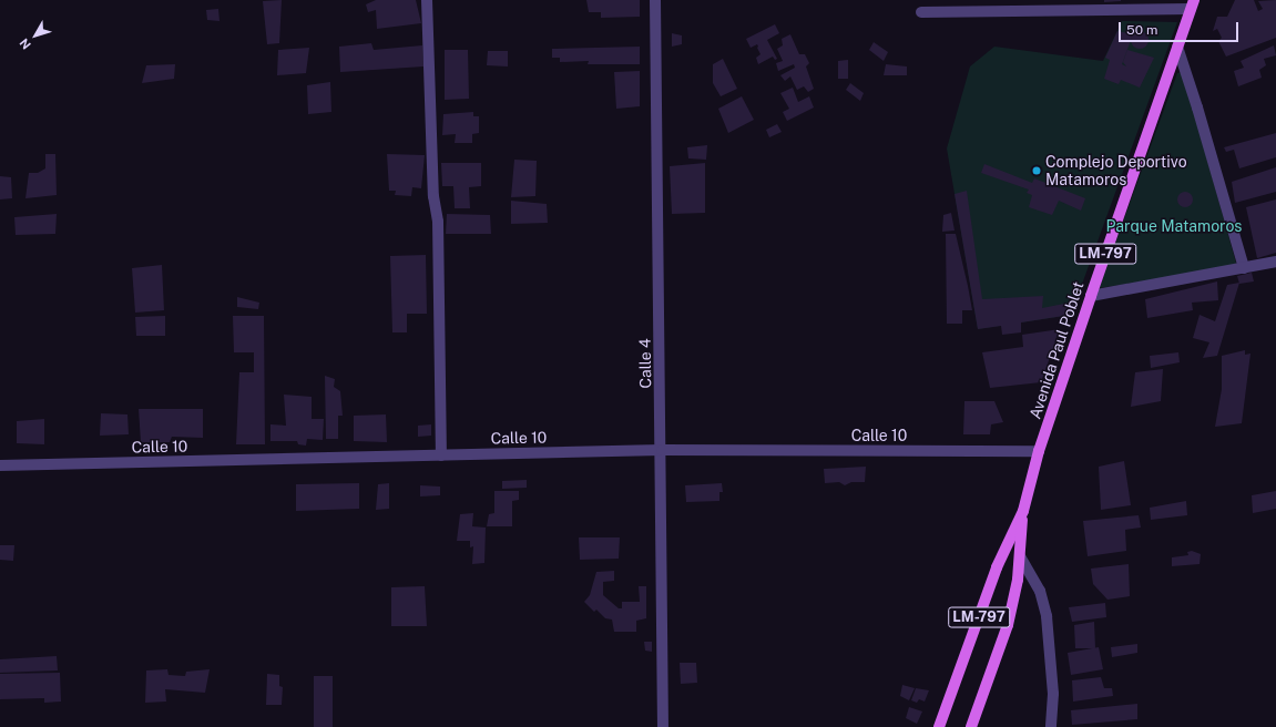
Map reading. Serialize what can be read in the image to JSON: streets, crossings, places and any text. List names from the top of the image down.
{
  "streets": {
    "main road": ["LM-797", "Avenida Paul Poblet"],
    "street": ["Calle 4", "Calle 10"]
  },
  "crossings": [
    ["Avenida Paul Poblet", "Calle 10"],
    ["Calle 4", "Calle 10"]
  ],
  "parks": ["Parque Matamoros"],
  "places": ["Complejo Deportivo Matamoros"],
  "scale_bar": "50 m",
  "north": "bottom left"
}
